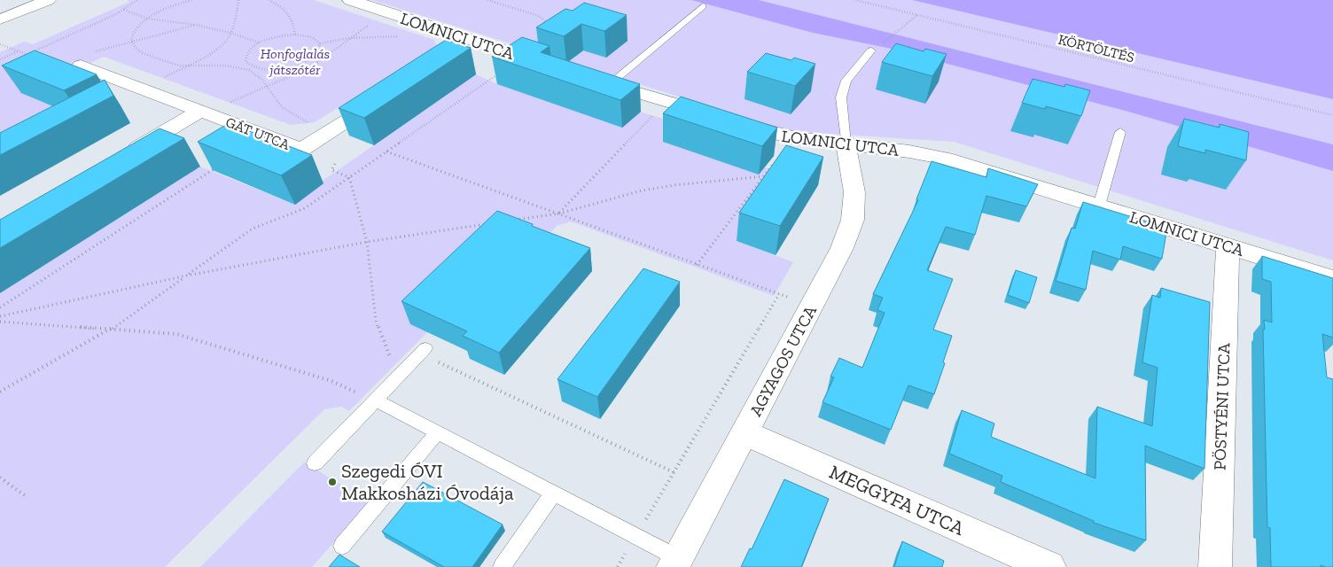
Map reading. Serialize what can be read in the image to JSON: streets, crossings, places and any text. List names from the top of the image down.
{
  "streets": {
    "street": [
      "LOMNICI UTCA",
      "GÁT UTCA",
      "AGYAGOS UTCA",
      "PÖSTYÉNI UTCA",
      "MEGGYFA UTCA"
    ],
    "path": ["KÖRTÖLTÉS"]
  },
  "crossings": [
    ["LOMNICI UTCA", "AGYAGOS UTCA"],
    ["LOMNICI UTCA", "PÖSTYÉNI UTCA"],
    ["AGYAGOS UTCA", "MEGGYFA UTCA"]
  ],
  "parks": ["Honfoglalás játszótér"],
  "places": ["Szegedi ÓVI Makkosházi Óvodája"]
}
